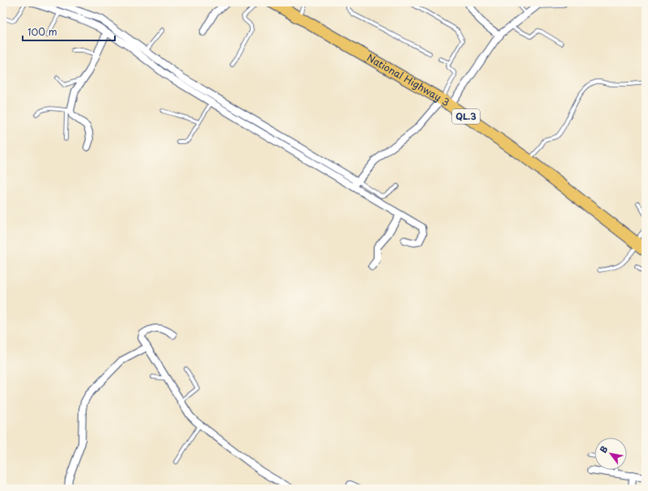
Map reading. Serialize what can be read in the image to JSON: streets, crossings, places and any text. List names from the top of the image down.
{
  "streets": {
    "highway": ["National Highway 3", "QL.3"]
  },
  "scale_bar": "100 m",
  "north": "top left"
}
